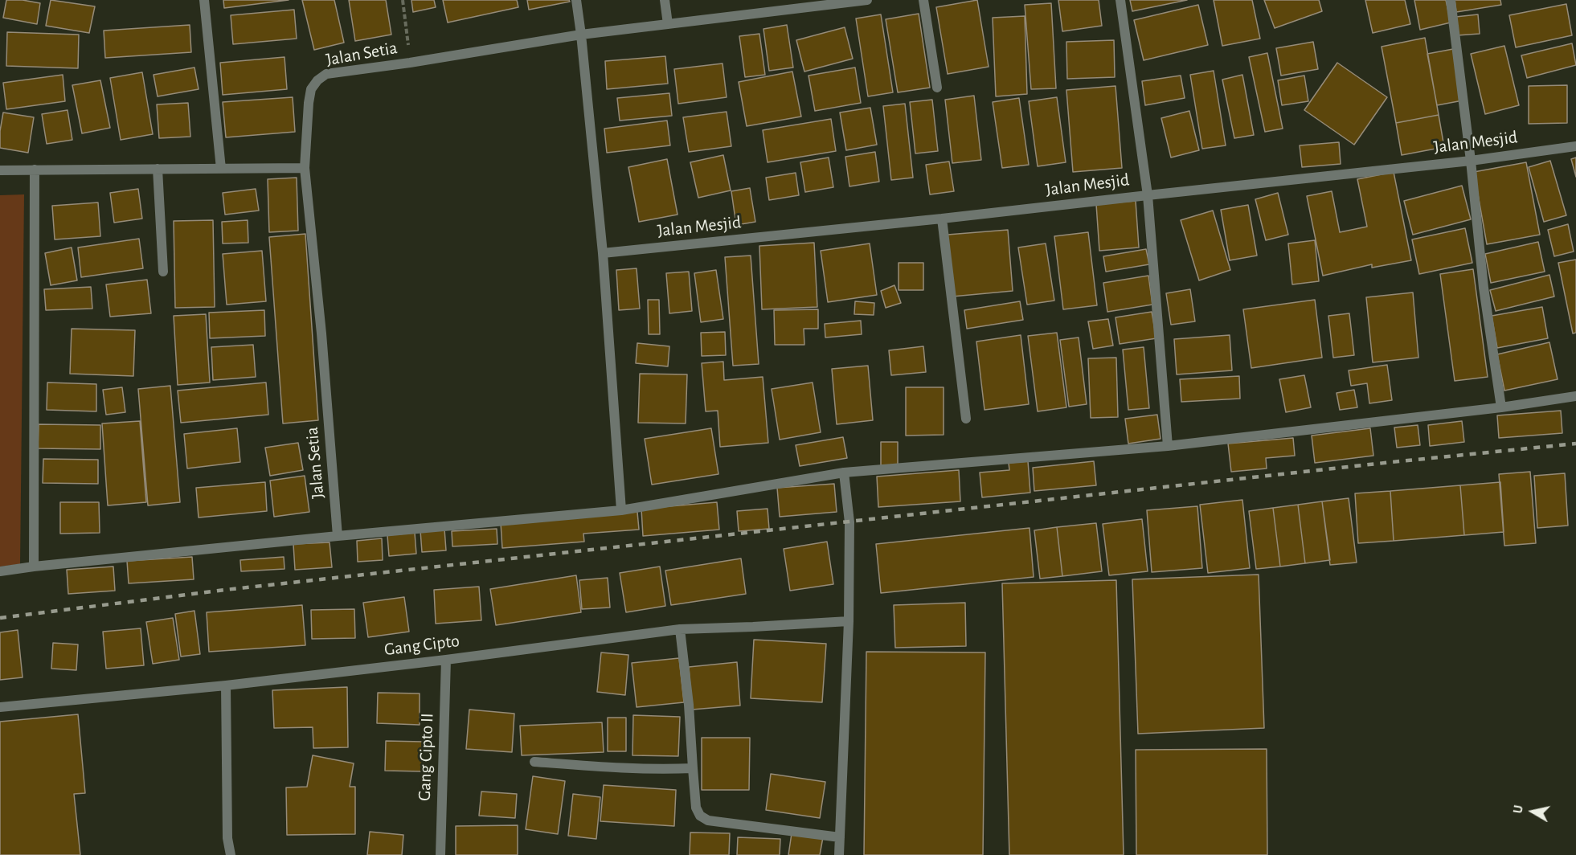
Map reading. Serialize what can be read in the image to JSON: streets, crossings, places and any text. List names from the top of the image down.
{
  "streets": {
    "street": [
      "Jalan Setia",
      "Jalan Mesjid",
      "Gang Cipto",
      "Gang Cipto II"
    ]
  },
  "crossings": [
    ["Gang Cipto", "Gang Cipto II"]
  ],
  "north": "left"
}
